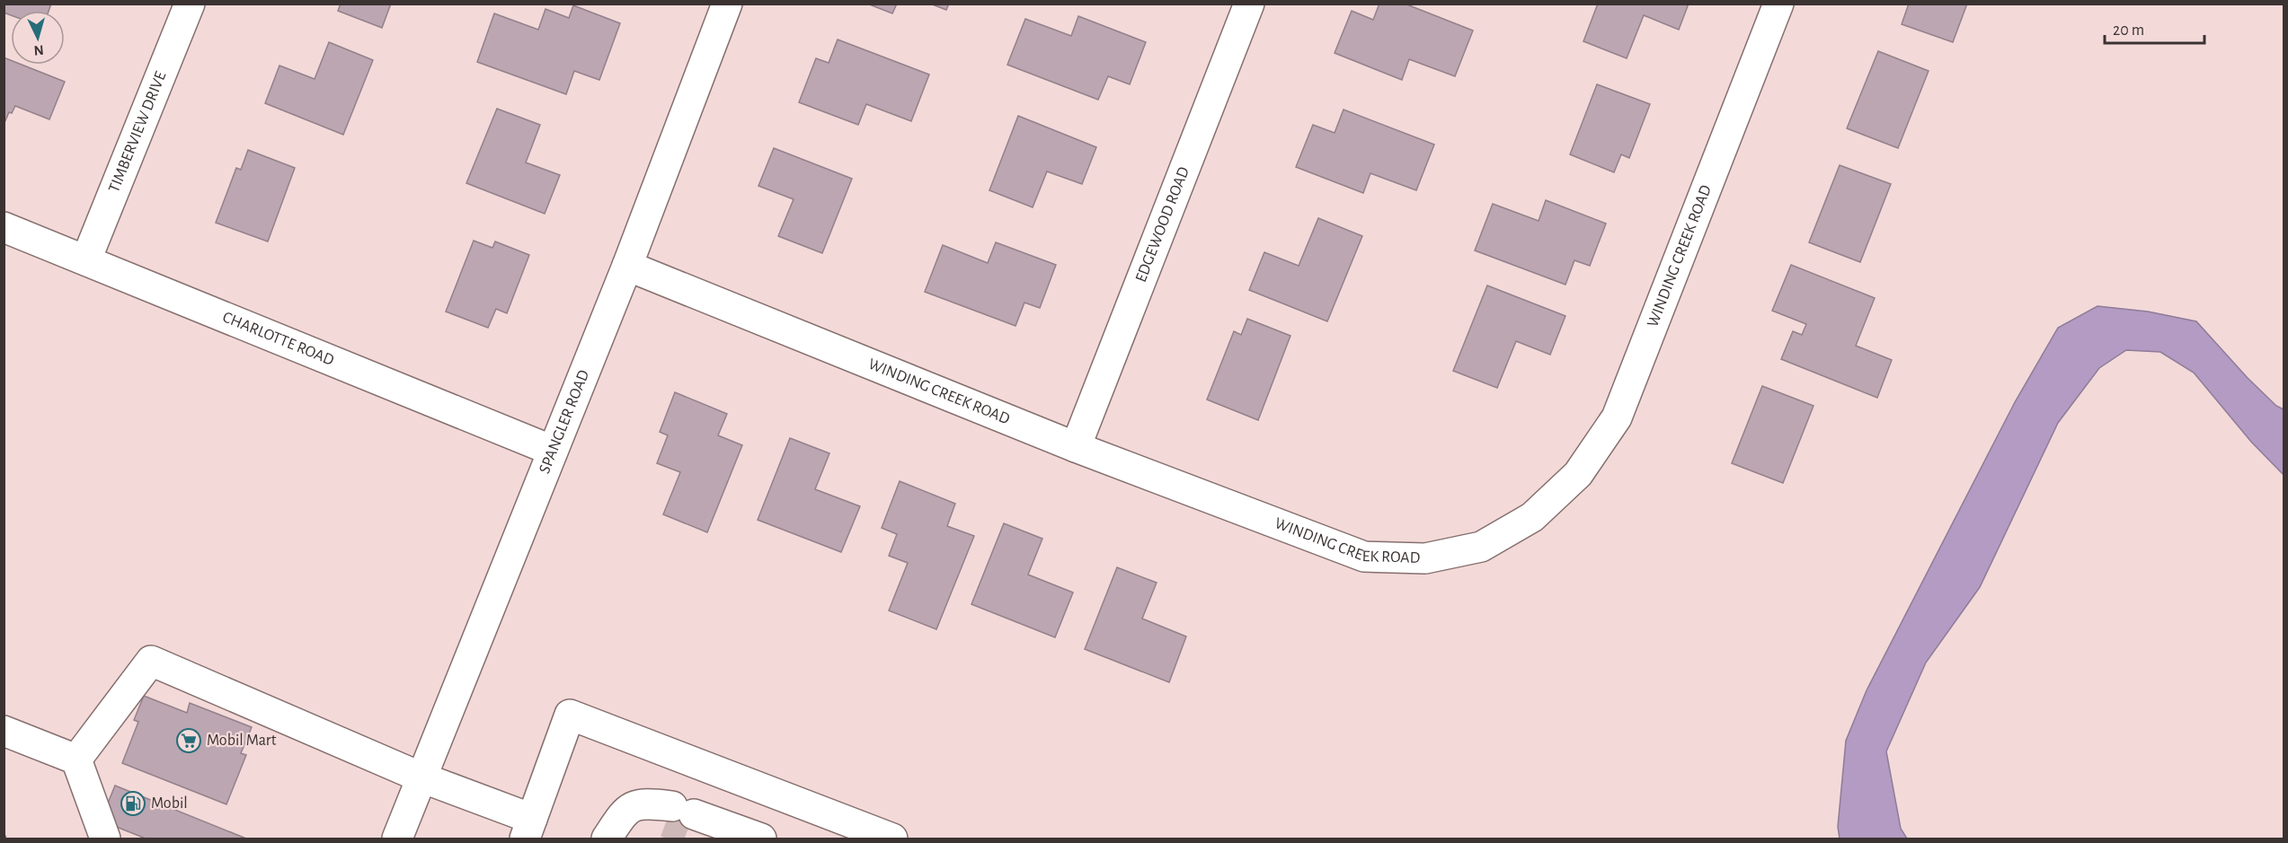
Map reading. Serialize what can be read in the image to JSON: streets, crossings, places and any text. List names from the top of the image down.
{
  "streets": {
    "street": [
      "TIMBERVIEW DRIVE",
      "EDGEWOOD ROAD",
      "WINDING CREEK ROAD",
      "CHARLOTTE ROAD",
      "SPANGLER ROAD"
    ]
  },
  "crossings": [
    ["TIMBERVIEW DRIVE", "CHARLOTTE ROAD"],
    ["EDGEWOOD ROAD", "WINDING CREEK ROAD"],
    ["WINDING CREEK ROAD", "SPANGLER ROAD"],
    ["CHARLOTTE ROAD", "SPANGLER ROAD"]
  ],
  "places": {
    "supermarket": ["Mobil Mart"],
    "fuel station": ["Mobil"]
  },
  "scale_bar": "20 m",
  "north": "bottom"
}
